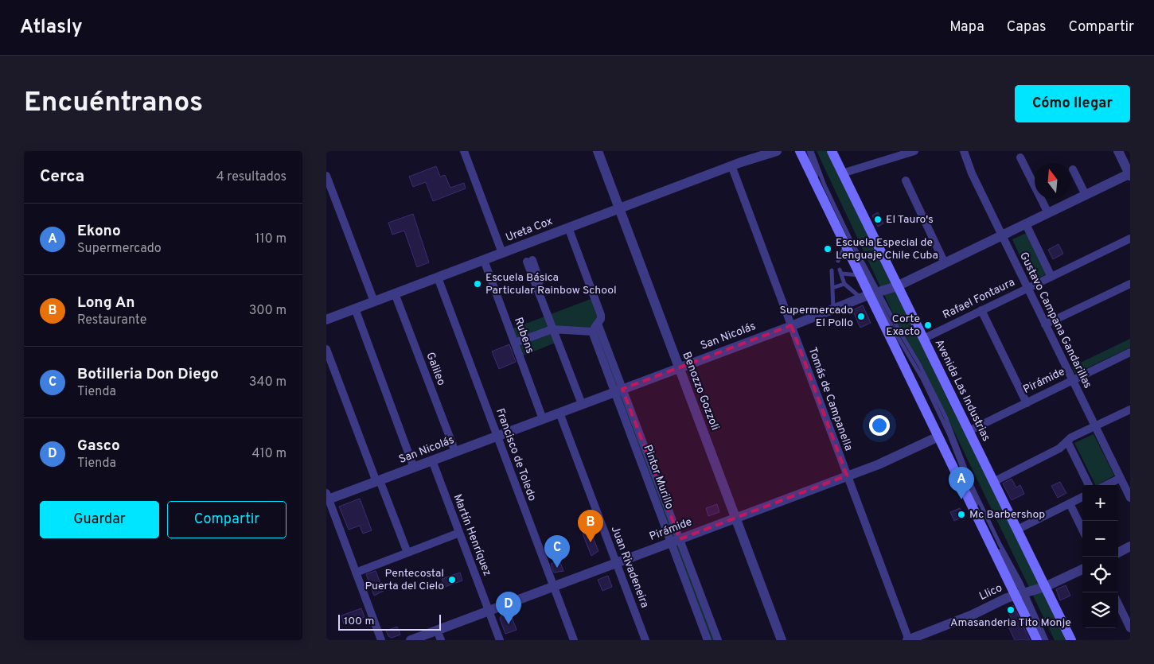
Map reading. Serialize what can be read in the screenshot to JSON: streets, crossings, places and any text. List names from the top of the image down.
{
  "streets": {
    "main road": ["Avenida Las Industrias"],
    "street": [
      "Ureta Cox",
      "Rafael Fontaura",
      "Gustavo Campana Gandarillas",
      "Rubens",
      "San Nicolás",
      "Galileo",
      "Pirámide",
      "Benozzo Gozzoli",
      "Tomás de Campanella",
      "Francisco de Toledo",
      "Pintor Murillo",
      "Martín Henríquez",
      "Juan Rivadeneira",
      "Llico"
    ]
  },
  "crossings": [
    ["Ureta Cox", "Rubens"],
    ["Ureta Cox", "Galileo"],
    ["Ureta Cox", "Benozzo Gozzoli"],
    ["Ureta Cox", "Tomás de Campanella"],
    ["Ureta Cox", "Francisco de Toledo"],
    ["Ureta Cox", "Pintor Murillo"],
    ["Rafael Fontaura", "Gustavo Campana Gandarillas"],
    ["Rafael Fontaura", "Avenida Las Industrias"],
    ["Gustavo Campana Gandarillas", "San Nicolás"],
    ["Gustavo Campana Gandarillas", "Pirámide"],
    ["Rubens", "San Nicolás"],
    ["San Nicolás", "Galileo"],
    ["San Nicolás", "Avenida Las Industrias"],
    ["San Nicolás", "Benozzo Gozzoli"],
    ["San Nicolás", "Tomás de Campanella"],
    ["San Nicolás", "Francisco de Toledo"],
    ["San Nicolás", "Pintor Murillo"],
    ["San Nicolás", "Martín Henríquez"],
    ["San Nicolás", "Juan Rivadeneira"],
    ["Pirámide", "Avenida Las Industrias"],
    ["Pirámide", "Benozzo Gozzoli"],
    ["Pirámide", "Tomás de Campanella"],
    ["Pirámide", "Francisco de Toledo"],
    ["Pirámide", "Pintor Murillo"],
    ["Pirámide", "Martín Henríquez"],
    ["Pirámide", "Juan Rivadeneira"],
    ["Avenida Las Industrias", "Llico"],
    ["Tomás de Campanella", "Llico"]
  ],
  "places": [
    "El Tauro's",
    "Escuela Especial de Lenguaje Chile Cuba",
    "Escuela Básica Particular Rainbow School",
    "Supermercado El Pollo",
    "Corte Exacto",
    "Mc Barbershop",
    "Pentecostal Puerta del Cielo",
    "Amasanderia Tito Monje"
  ],
  "scale_bar": "100 m",
  "north": "top",
  "page": {
    "header": "Atlasly",
    "nav": ["Mapa", "Capas", "Compartir"],
    "buttons": [
      "Cómo llegar",
      ["Guardar", "Compartir"]
    ],
    "title": "Encuéntranos",
    "heading": ["Cerca", "4 resultados"],
    "list": [
      {
        "mark": "A",
        "name": "Ekono",
        "note": "Supermercado",
        "value": "110 m"
      },
      {
        "mark": "B",
        "name": "Long An",
        "note": "Restaurante",
        "value": "300 m"
      },
      {
        "mark": "C",
        "name": "Botilleria Don Diego",
        "note": "Tienda",
        "value": "340 m"
      },
      {
        "mark": "D",
        "name": "Gasco",
        "note": "Tienda",
        "value": "410 m"
      }
    ],
    "pins": [
      "A",
      "B",
      "C",
      "D"
    ],
    "map_buttons": ["+", "−"],
    "scale": "100 m"
  }
}
